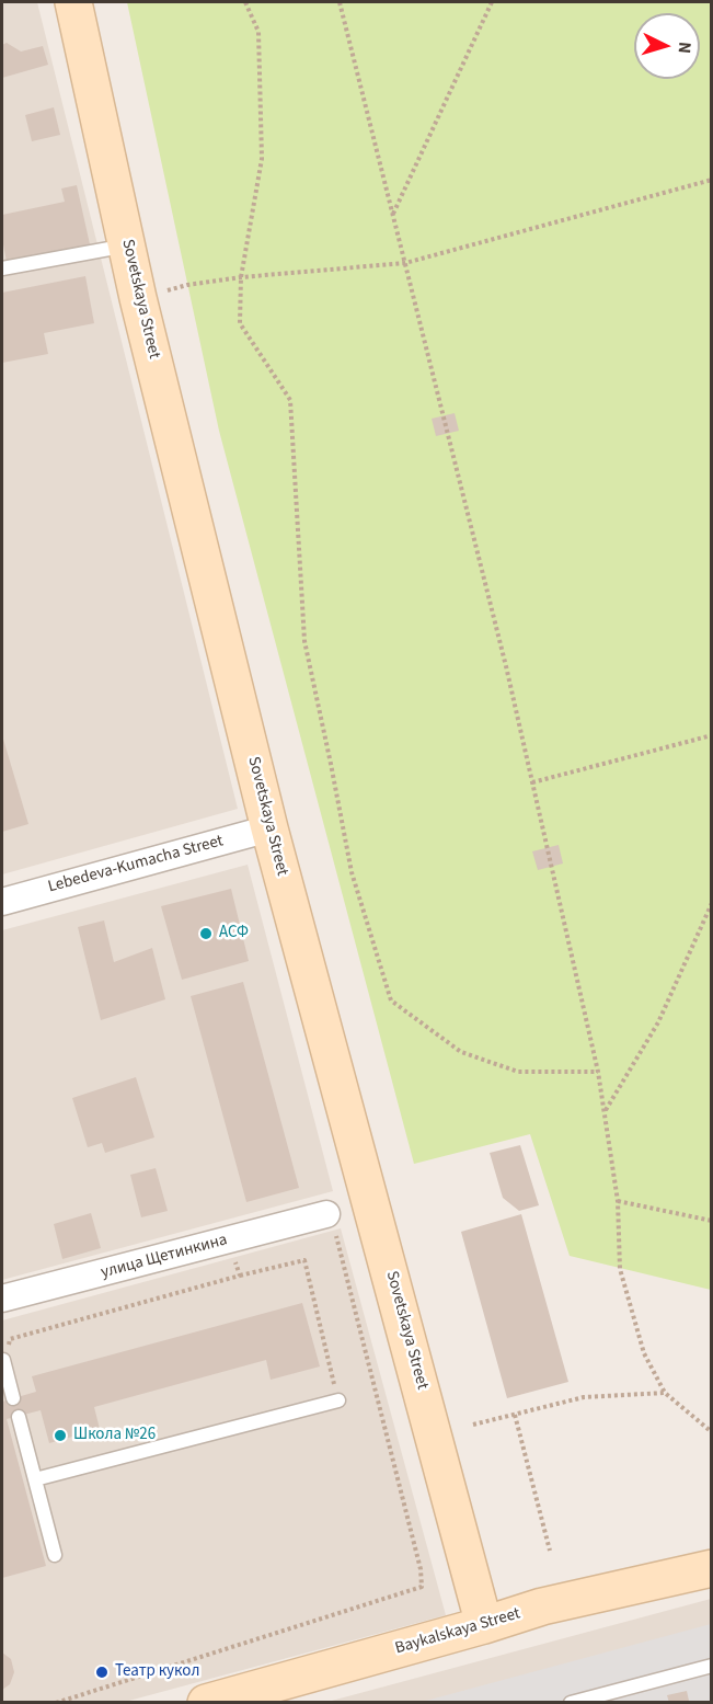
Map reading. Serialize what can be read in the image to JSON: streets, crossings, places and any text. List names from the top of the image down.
{
  "streets": {
    "main road": ["Sovetskaya Street", "Baykalskaya Street"],
    "street": ["Lebedeva-Kumacha Street", "улица Щетинкина"]
  },
  "crossings": [
    ["Sovetskaya Street", "Lebedeva-Kumacha Street"],
    ["Sovetskaya Street", "Baykalskaya Street"]
  ],
  "places": ["АСФ", "Школа №26", "Театр кукол"],
  "north": "right"
}
